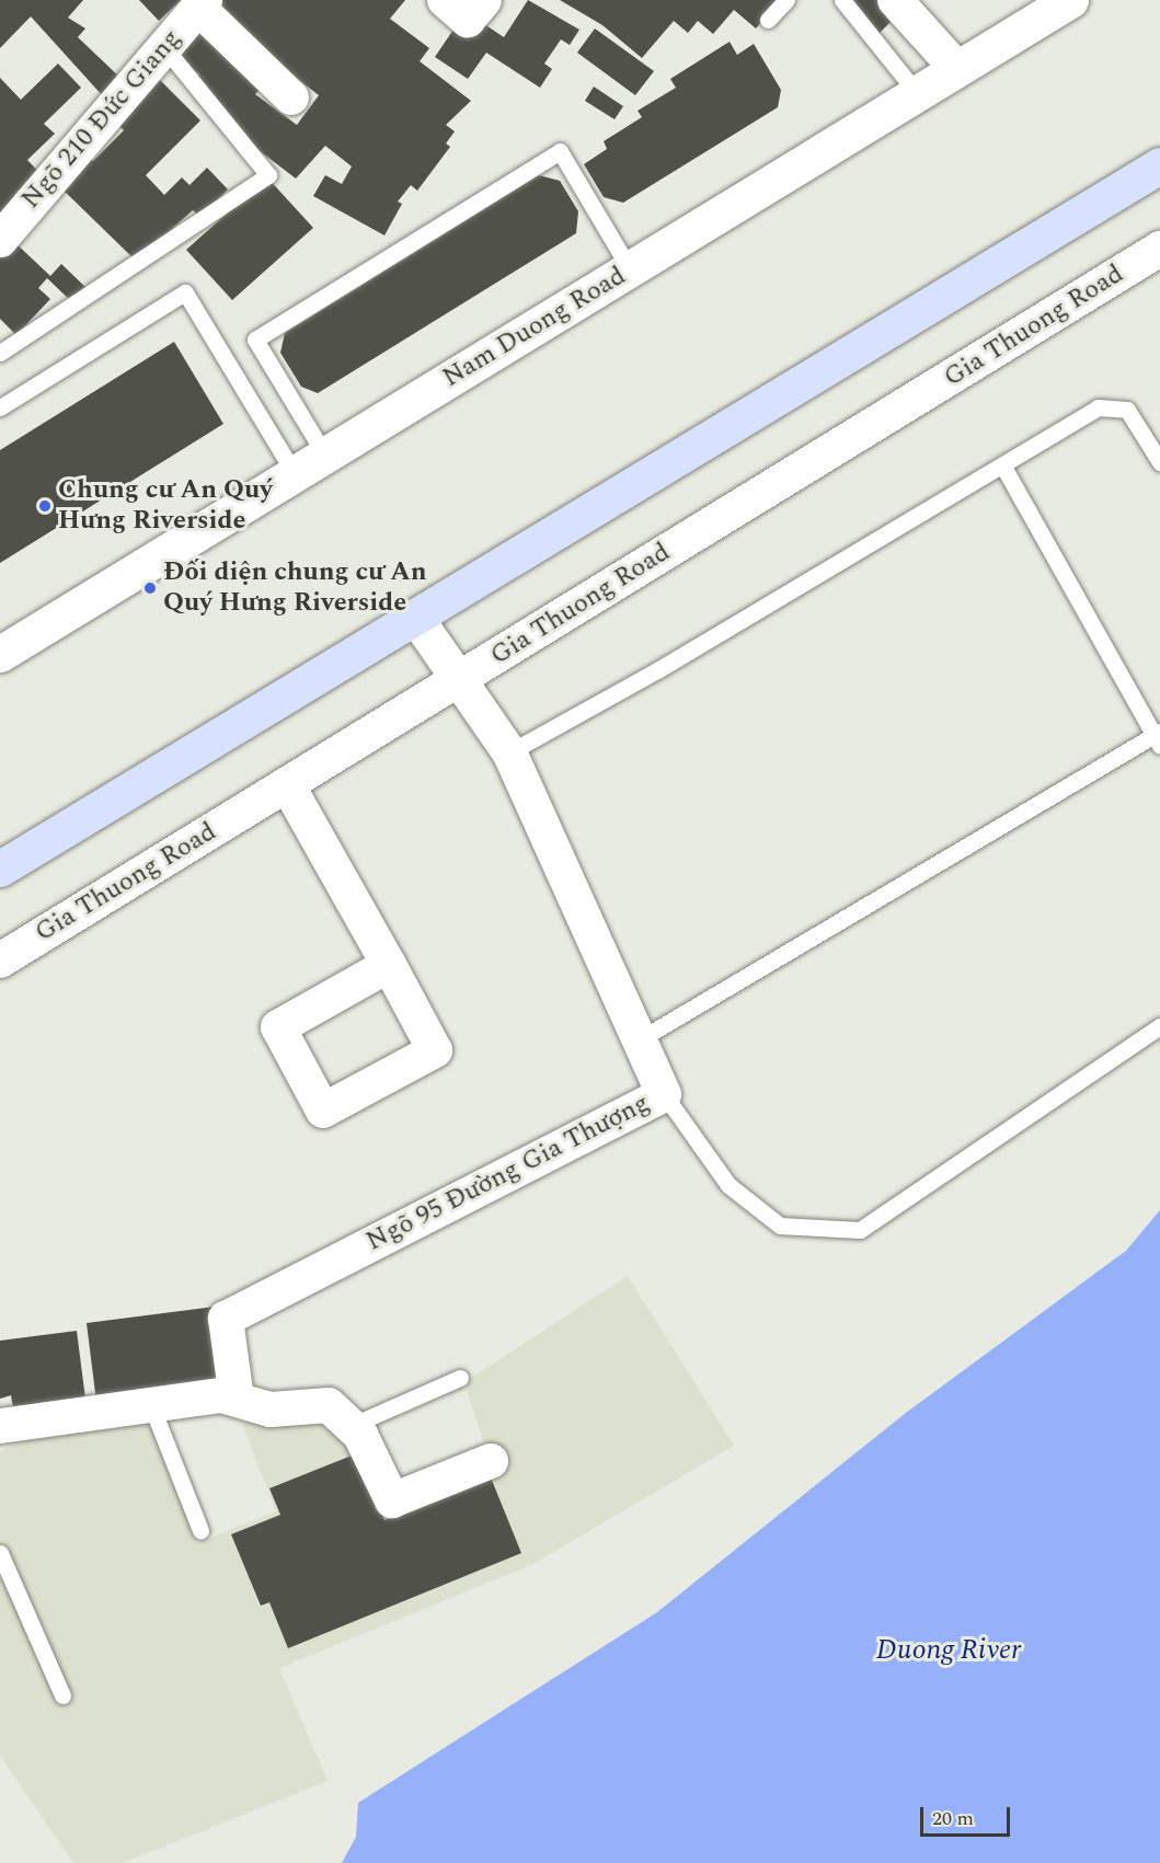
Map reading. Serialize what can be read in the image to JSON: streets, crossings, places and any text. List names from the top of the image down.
{
  "streets": {
    "street": [
      "Ngõ 210 Đức Giang",
      "Gia Thuong Road",
      "Nam Duong Road",
      "Ngõ 95 Đường Gia Thượng"
    ]
  },
  "crossings": [
    ["Gia Thuong Road", "Ngõ 95 Đường Gia Thượng"]
  ],
  "water": ["Duong River"],
  "places": ["Chung cư An Quý Hưng Riverside", "Đối diện chung cư An Quý Hưng Riverside"],
  "scale_bar": "20 m"
}
